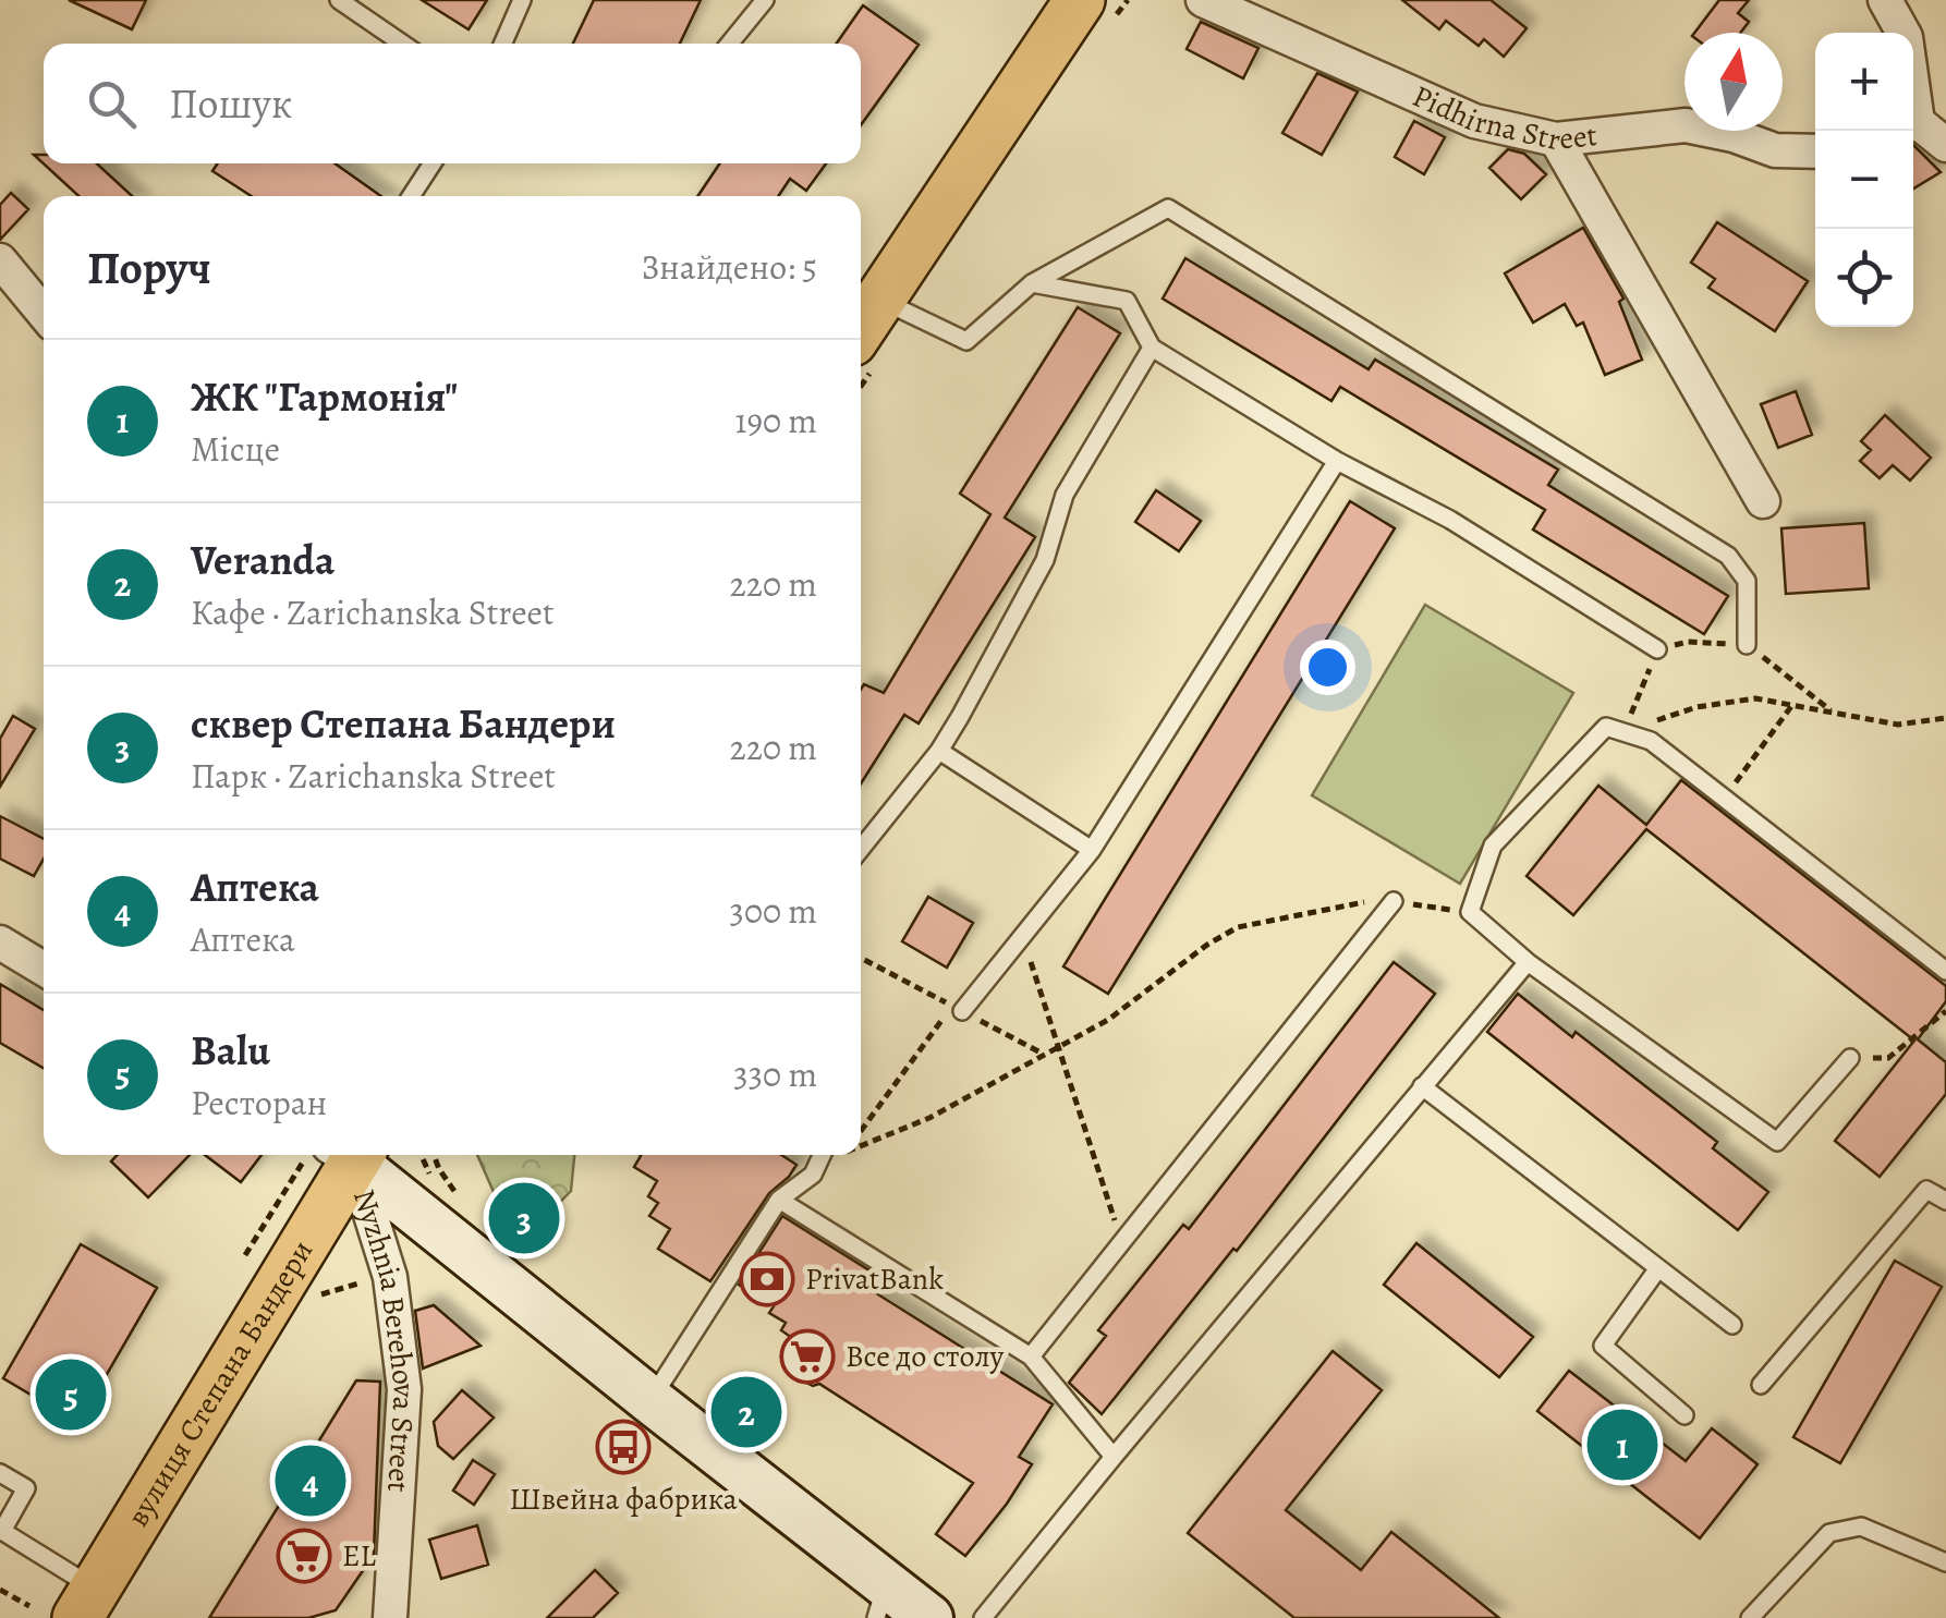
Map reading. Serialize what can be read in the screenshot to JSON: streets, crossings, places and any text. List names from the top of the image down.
{
  "streets": {
    "main road": ["вулиця Степана Бандери"],
    "street": ["Pidhirna Street", "Nyzhnia Berehova Street"]
  },
  "places": {
    "bank": ["PrivatBank"],
    "supermarket": ["Все до столу", "EL"],
    "bus stop": ["Швейна фабрика"]
  },
  "north": "top",
  "page": {
    "map_buttons": ["+", "−"],
    "search": "Пошук",
    "heading": ["Поруч", "Знайдено: 5"],
    "list": [
      {
        "mark": "1",
        "name": "ЖК \"Гармонія\"",
        "note": "Місце",
        "value": "190 m"
      },
      {
        "mark": "2",
        "name": "Veranda",
        "note": "Кафе · Zarichanska Street",
        "value": "220 m"
      },
      {
        "mark": "3",
        "name": "сквер Степана Бандери",
        "note": "Парк · Zarichanska Street",
        "value": "220 m"
      },
      {
        "mark": "4",
        "name": "Аптека",
        "note": "Аптека",
        "value": "300 m"
      },
      {
        "mark": "5",
        "name": "Balu",
        "note": "Ресторан",
        "value": "330 m"
      }
    ],
    "pins": [
      "3",
      "5",
      "2",
      "1",
      "4"
    ]
  }
}
